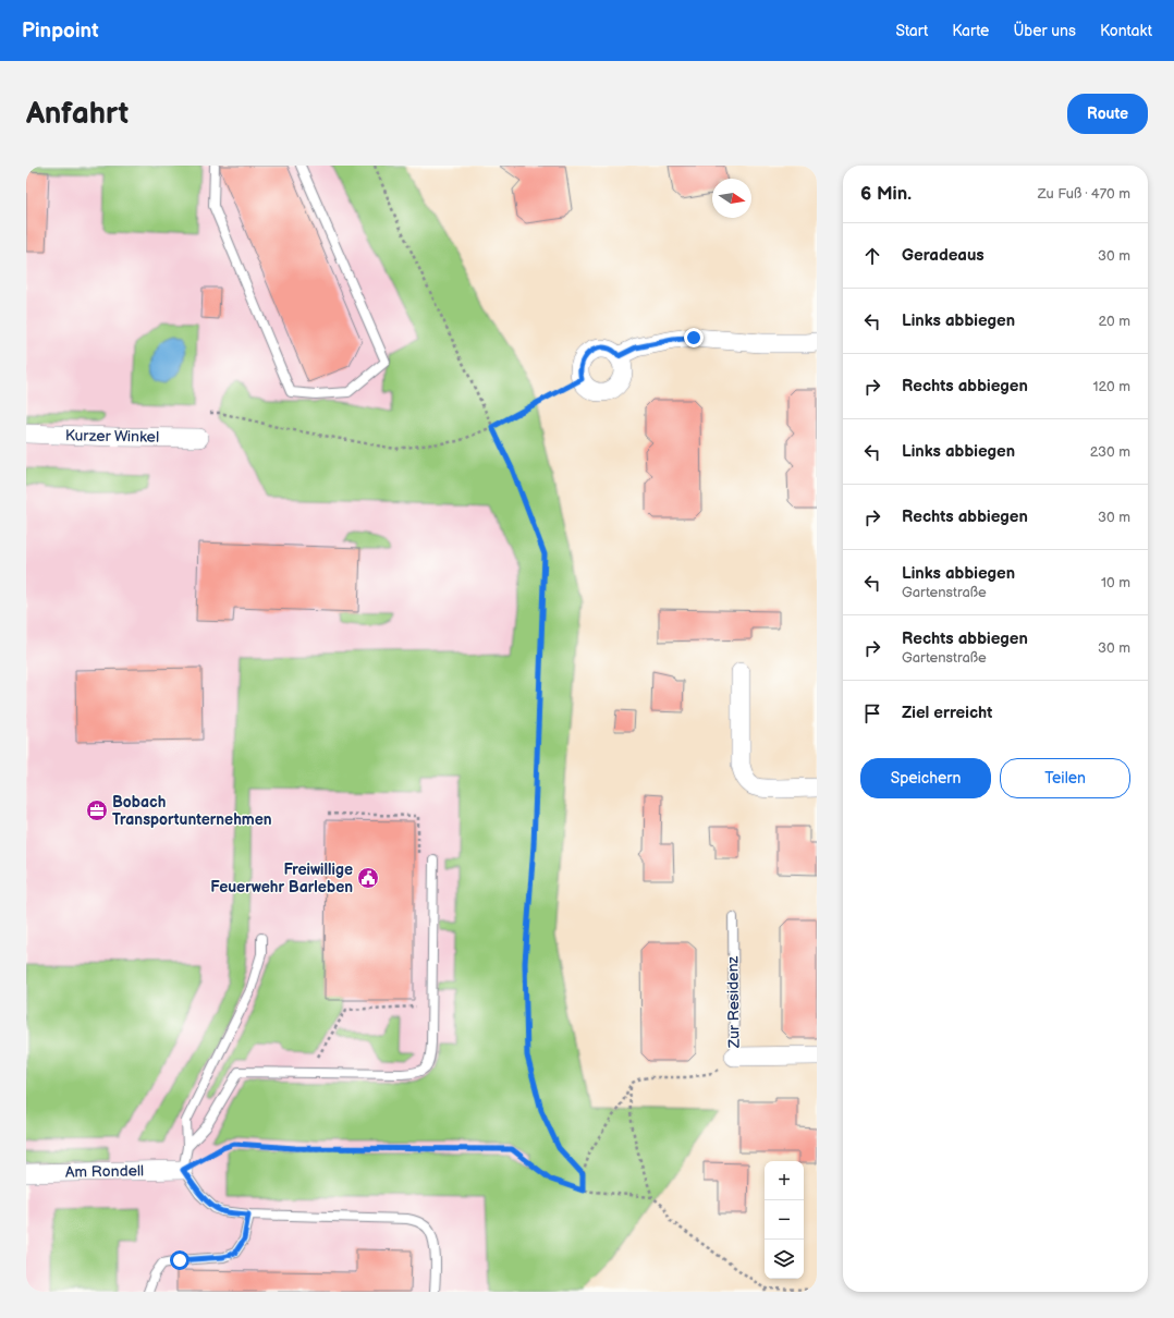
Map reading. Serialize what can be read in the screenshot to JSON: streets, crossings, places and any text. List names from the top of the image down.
{
  "streets": {
    "street": ["Kurzer Winkel", "Zur Residenz", "Am Rondell"]
  },
  "places": {
    "office": ["Bobach Transportunternehmen"],
    "public building": ["Freiwillige Feuerwehr Barleben"]
  },
  "north": "right",
  "page": {
    "header": "Pinpoint",
    "nav": [
      "Start",
      "Karte",
      "Über uns",
      "Kontakt"
    ],
    "buttons": [
      "Route",
      ["Speichern", "Teilen"]
    ],
    "title": "Anfahrt",
    "heading": ["6 Min.", "Zu Fuß · 470 m"],
    "list": [
      ["Geradeaus", "30 m"],
      ["Links abbiegen", "20 m"],
      ["Rechts abbiegen", "120 m"],
      ["Links abbiegen", "230 m"],
      ["Rechts abbiegen", "30 m"],
      ["Links abbiegen", "Gartenstraße", "10 m"],
      ["Rechts abbiegen", "Gartenstraße", "30 m"],
      "Ziel erreicht"
    ],
    "map_buttons": ["+", "−"]
  }
}
